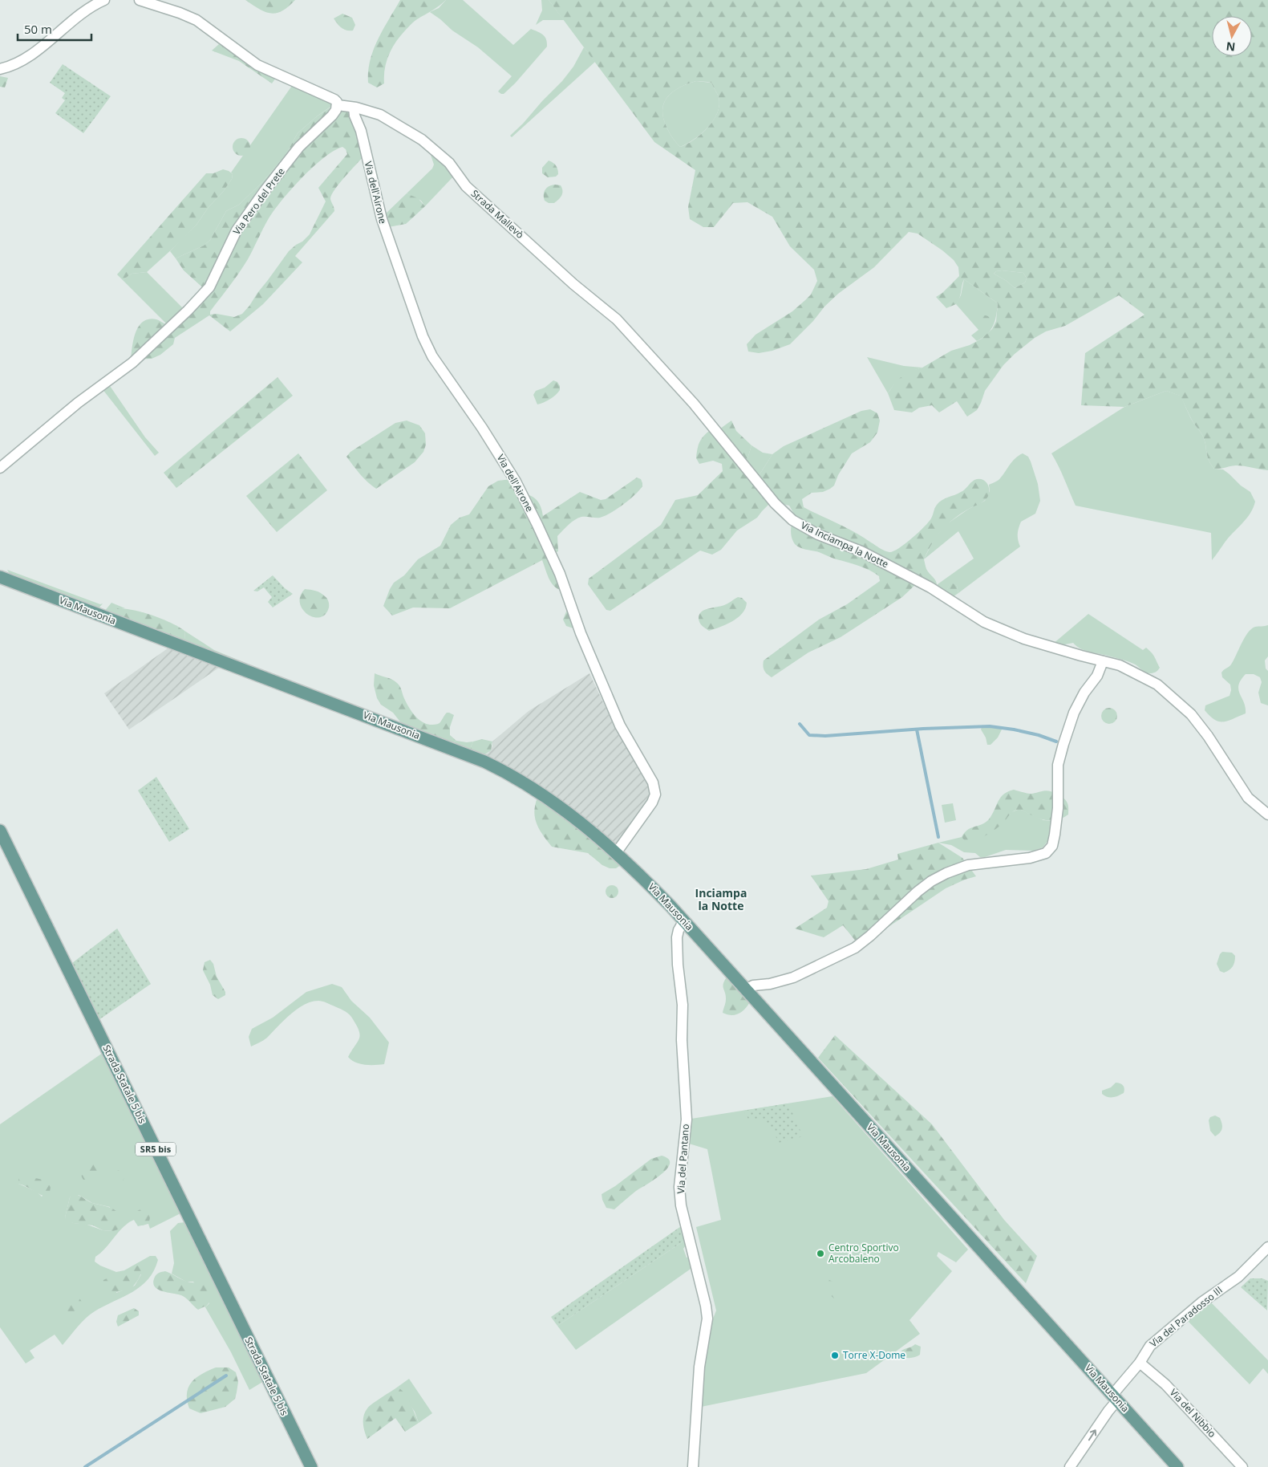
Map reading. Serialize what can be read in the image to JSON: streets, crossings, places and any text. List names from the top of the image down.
{
  "streets": {
    "main road": ["Via Mausonia", "Strada Statale 5 bis", "SR5 bis"],
    "street": [
      "Via dell'Airone",
      "Via Pero del Prete",
      "Strada Mallevò",
      "Via Inciampa la Notte",
      "Via del Pantano",
      "Via del Paradosso III",
      "Via del Nibbio"
    ]
  },
  "crossings": [
    ["Via dell'Airone", "Strada Mallevò"],
    ["Via dell'Airone", "Via Mausonia"],
    ["Via Pero del Prete", "Strada Mallevò"],
    ["Strada Mallevò", "Via Inciampa la Notte"],
    ["Via Mausonia", "Via del Pantano"],
    ["Via Mausonia", "Via del Paradosso III"],
    ["Via del Paradosso III", "Via del Nibbio"]
  ],
  "districts": ["Inciampa la Notte"],
  "places": ["Centro Sportivo Arcobaleno", "Torre X-Dome"],
  "scale_bar": "50 m",
  "north": "bottom"
}
